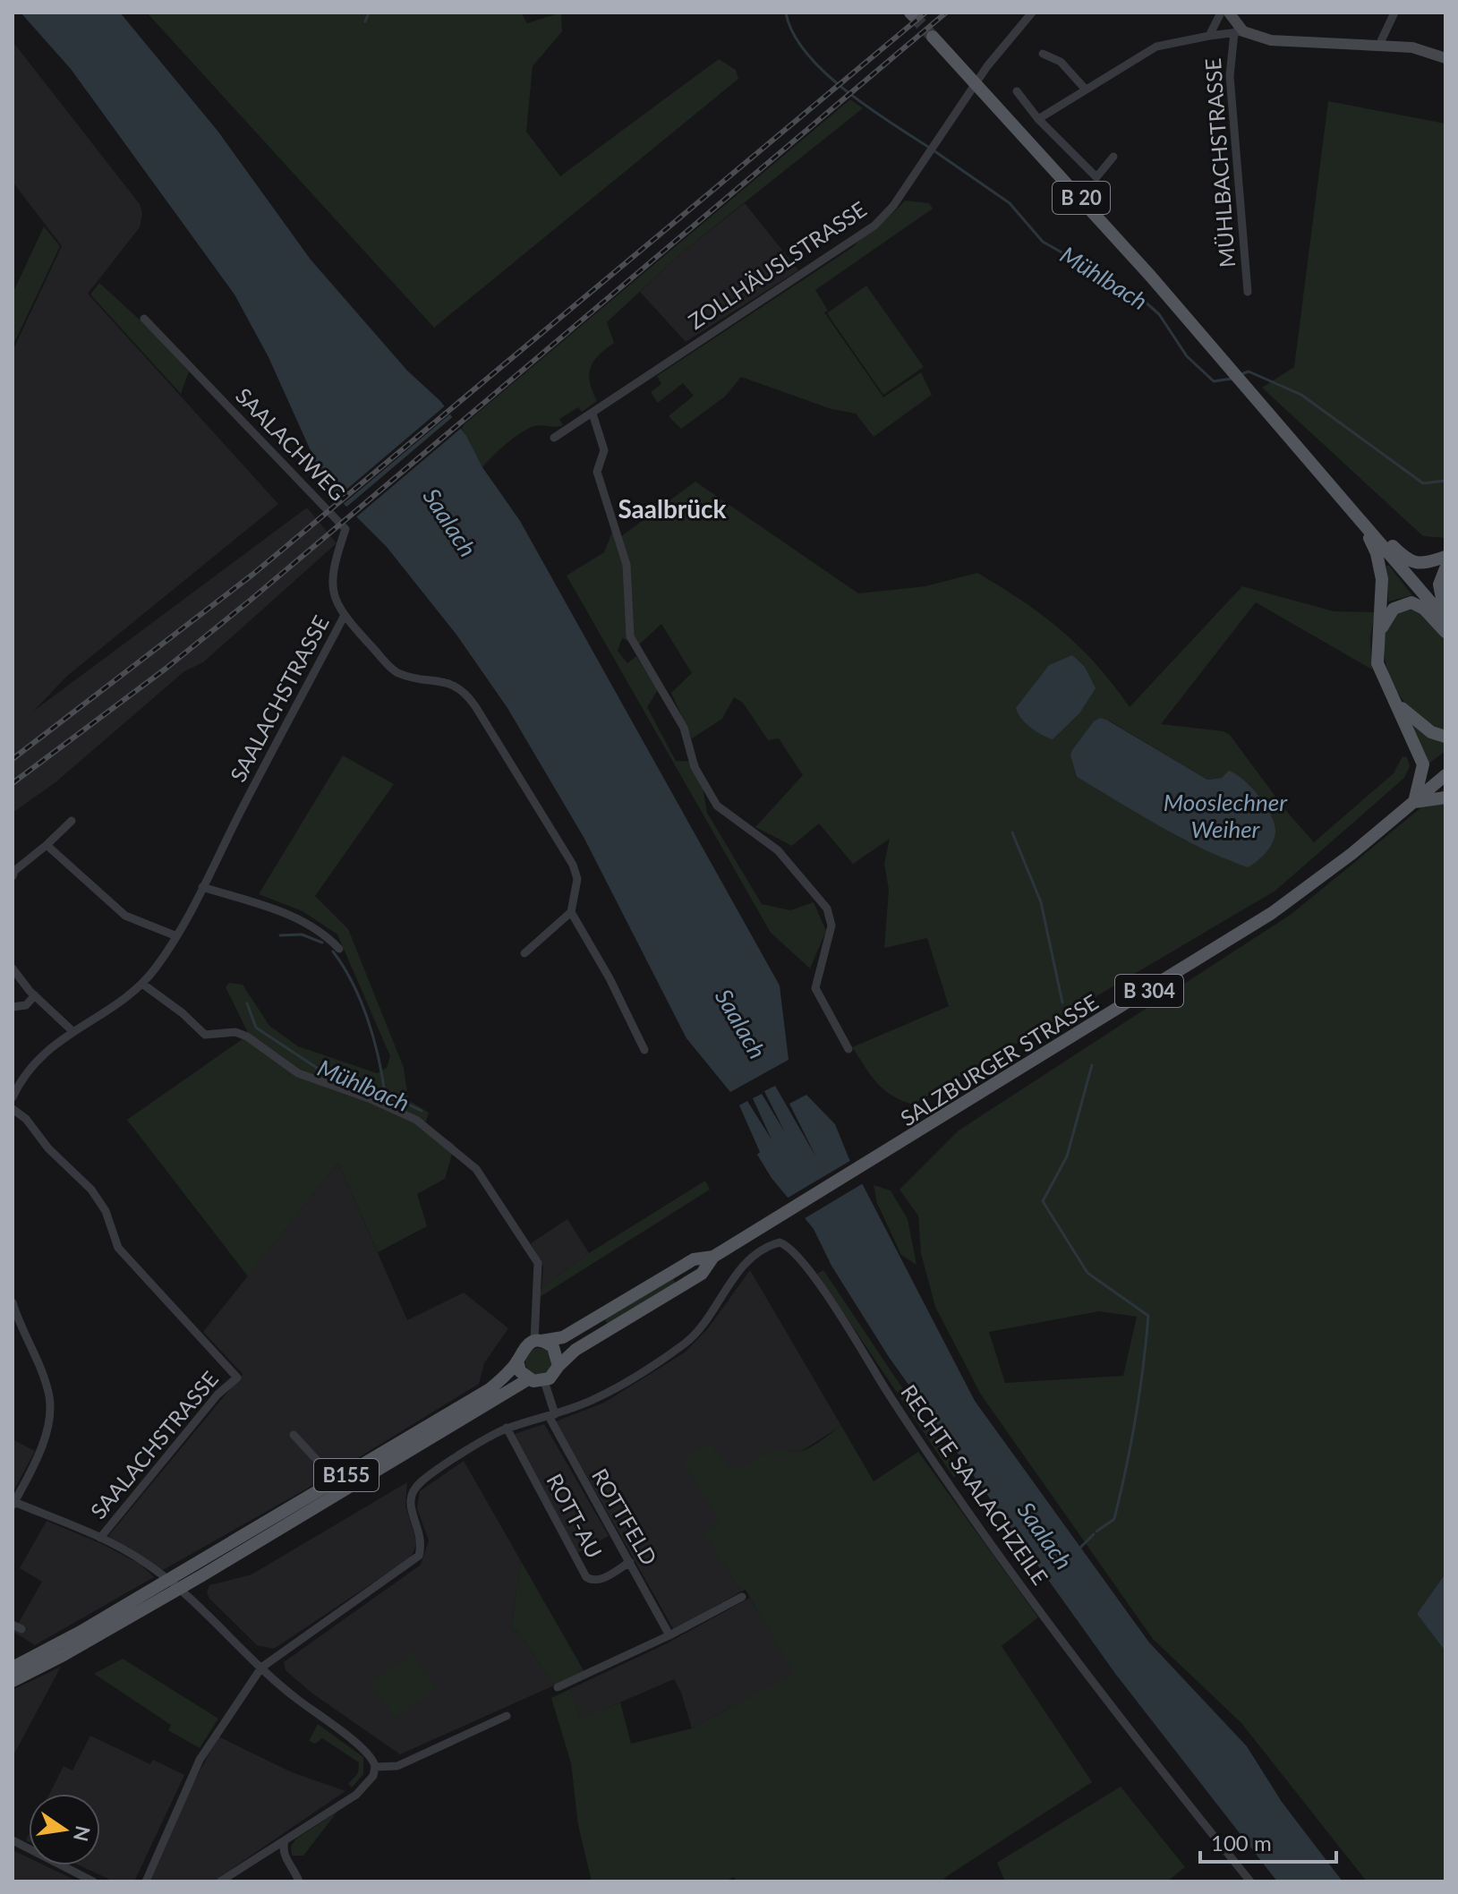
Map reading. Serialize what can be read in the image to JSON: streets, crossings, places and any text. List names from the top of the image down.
{
  "streets": {
    "main road": [
      "B 20",
      "B 304",
      "SALZBURGER STRASSE",
      "B155"
    ],
    "street": [
      "MÜHLBACHSTRASSE",
      "ZOLLHÄUSLSTRASSE",
      "SAALACHWEG",
      "SAALACHSTRASSE",
      "RECHTE SAALACHZEILE",
      "ROTT-AU",
      "ROTTFELD"
    ]
  },
  "crossings": [
    ["SAALACHWEG", "SAALACHSTRASSE"],
    ["SAALACHSTRASSE", "B155"],
    ["SAALACHSTRASSE", "RECHTE SAALACHZEILE"],
    ["B 304", "SALZBURGER STRASSE"],
    ["B155", "ROTTFELD"],
    ["RECHTE SAALACHZEILE", "ROTT-AU"],
    ["RECHTE SAALACHZEILE", "ROTTFELD"],
    ["ROTT-AU", "ROTTFELD"]
  ],
  "districts": ["Saalbrück"],
  "water": ["Mühlbach", "Saalach", "Mooslechner Weiher"],
  "scale_bar": "100 m",
  "north": "right"
}
